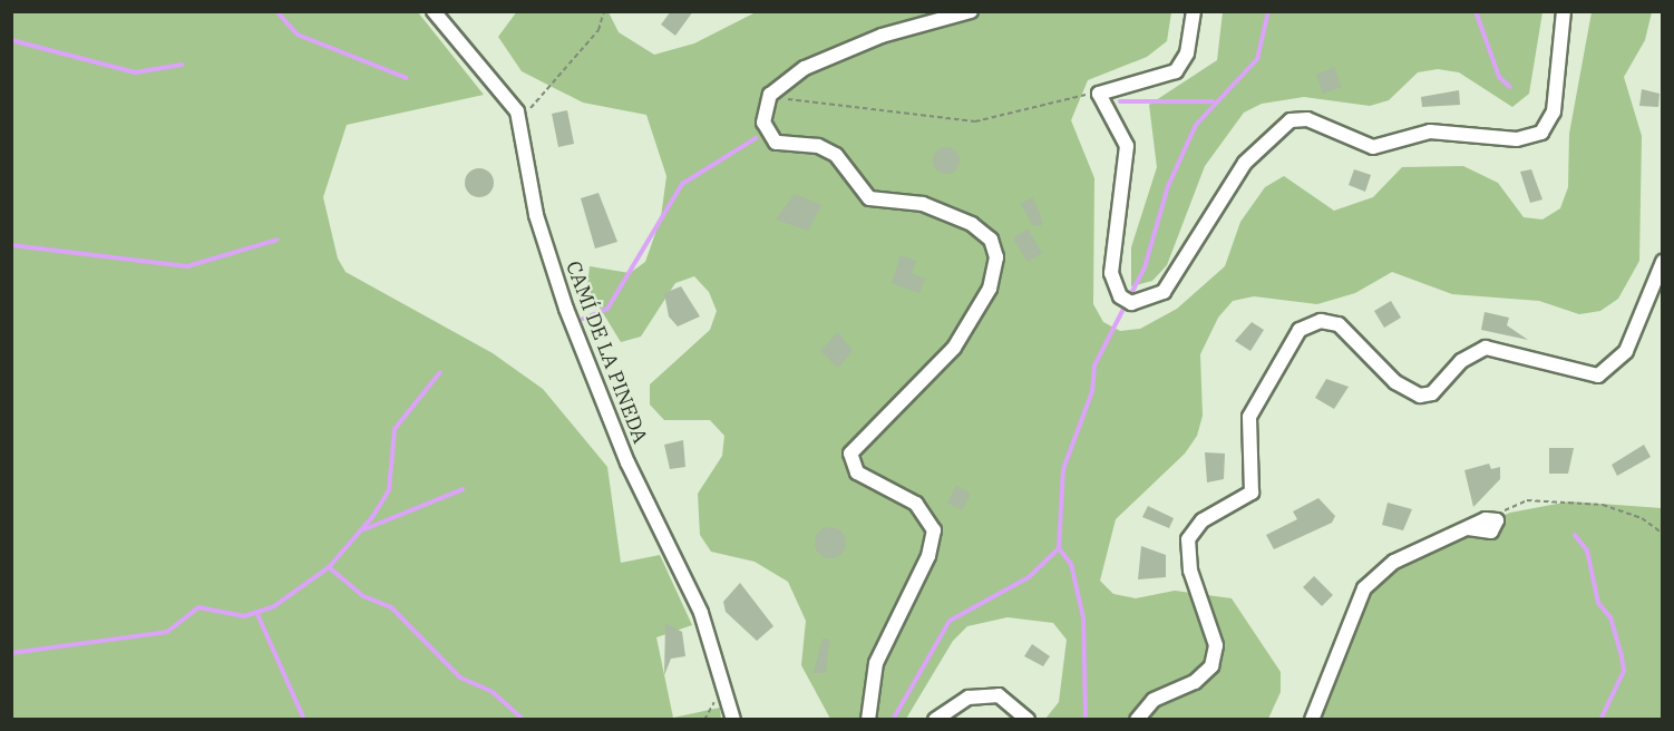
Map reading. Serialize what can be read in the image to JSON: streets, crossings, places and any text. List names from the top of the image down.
{
  "streets": {
    "street": ["CAMÍ DE LA PINEDA"]
  }
}
